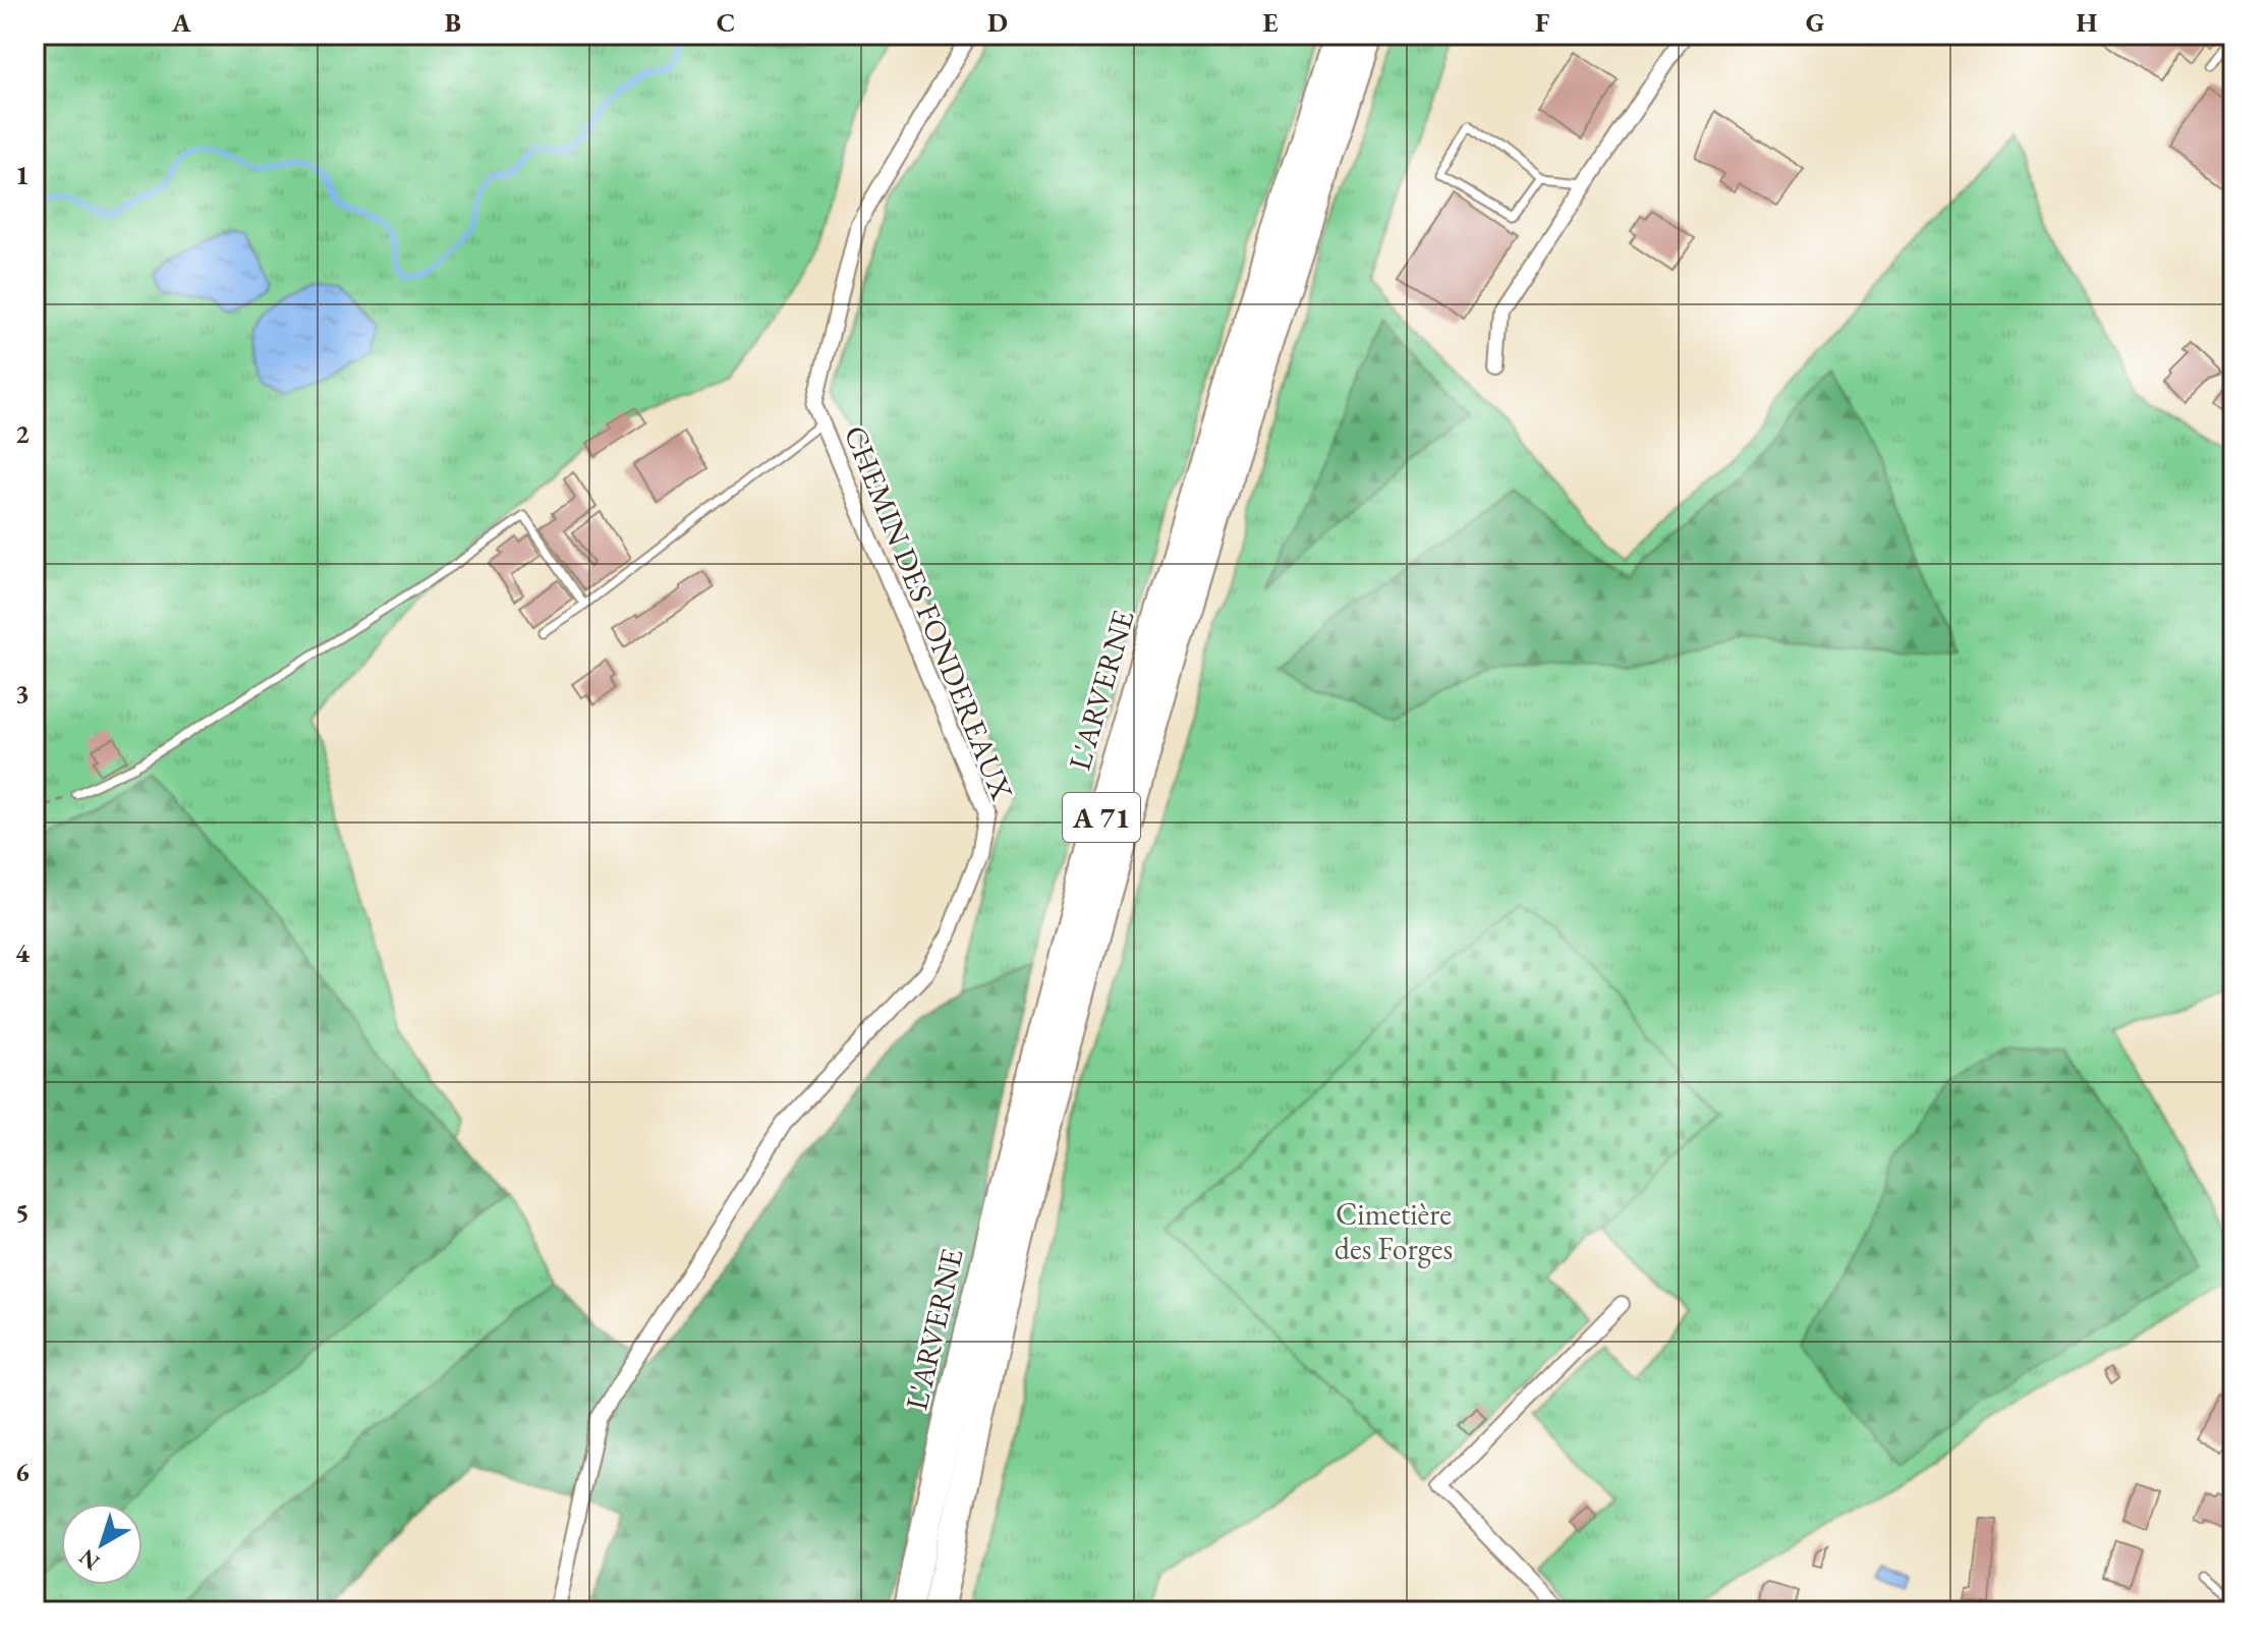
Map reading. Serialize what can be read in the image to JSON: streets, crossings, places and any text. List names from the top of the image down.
{
  "streets": {
    "highway": ["L'ARVERNE", "A 71"],
    "street": ["CHEMIN DES FONDEREAUX"]
  },
  "parks": ["Cimetière des Forges"],
  "north": "bottom left",
  "grid": {
    "columns": [
      "A",
      "B",
      "C",
      "D",
      "E",
      "F",
      "G",
      "H"
    ],
    "rows": [
      "1",
      "2",
      "3",
      "4",
      "5",
      "6"
    ]
  }
}
